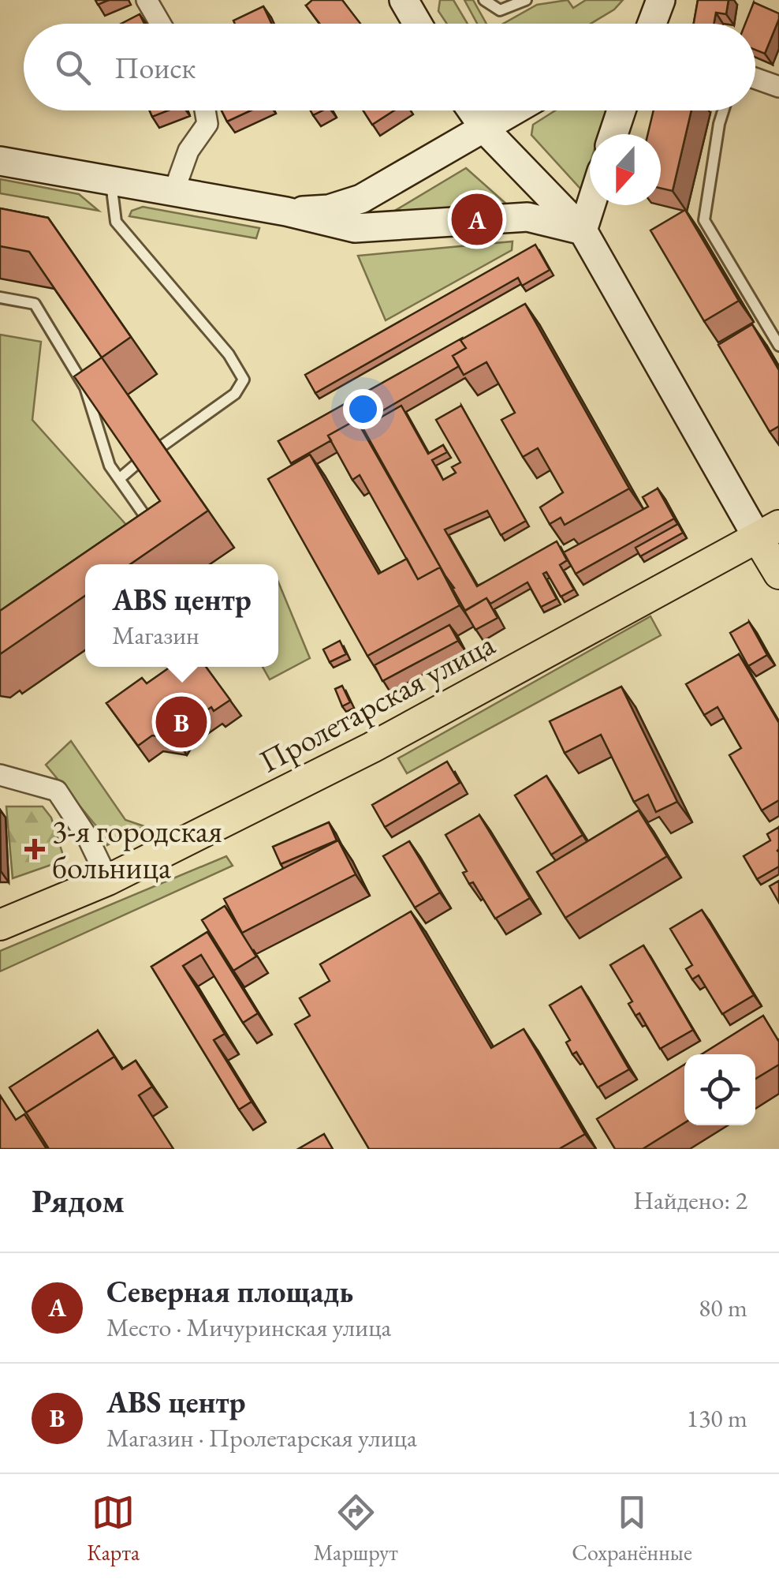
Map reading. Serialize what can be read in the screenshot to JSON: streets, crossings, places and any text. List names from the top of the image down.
{
  "streets": {
    "main road": ["Пролетарская улица"]
  },
  "places": {
    "health": ["3-я городская больница"]
  },
  "north": "bottom",
  "page": {
    "search": "Поиск",
    "pins": ["A", "B"],
    "popup": ["ABS центр", "Магазин"],
    "heading": ["Рядом", "Найдено: 2"],
    "list": [
      {
        "mark": "A",
        "name": "Северная площадь",
        "note": "Место · Мичуринская улица",
        "value": "80 m"
      },
      {
        "mark": "B",
        "name": "ABS центр",
        "note": "Магазин · Пролетарская улица",
        "value": "130 m"
      }
    ],
    "nav": ["Карта", "Маршрут", "Сохранённые"]
  }
}
